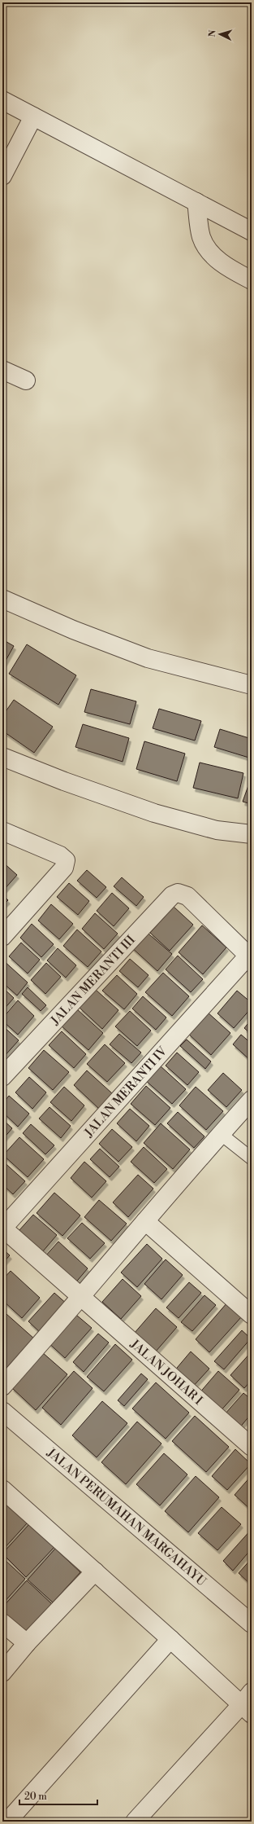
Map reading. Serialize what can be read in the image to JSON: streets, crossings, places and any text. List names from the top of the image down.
{
  "streets": {
    "street": [
      "JALAN MERANTI III",
      "JALAN MERANTI IV",
      "JALAN JOHAR I",
      "JALAN PERUMAHAN MARGAHAYU"
    ]
  },
  "crossings": [
    ["JALAN MERANTI III", "JALAN MERANTI IV"],
    ["JALAN MERANTI IV", "JALAN JOHAR I"]
  ],
  "scale_bar": "20 m",
  "north": "left"
}
